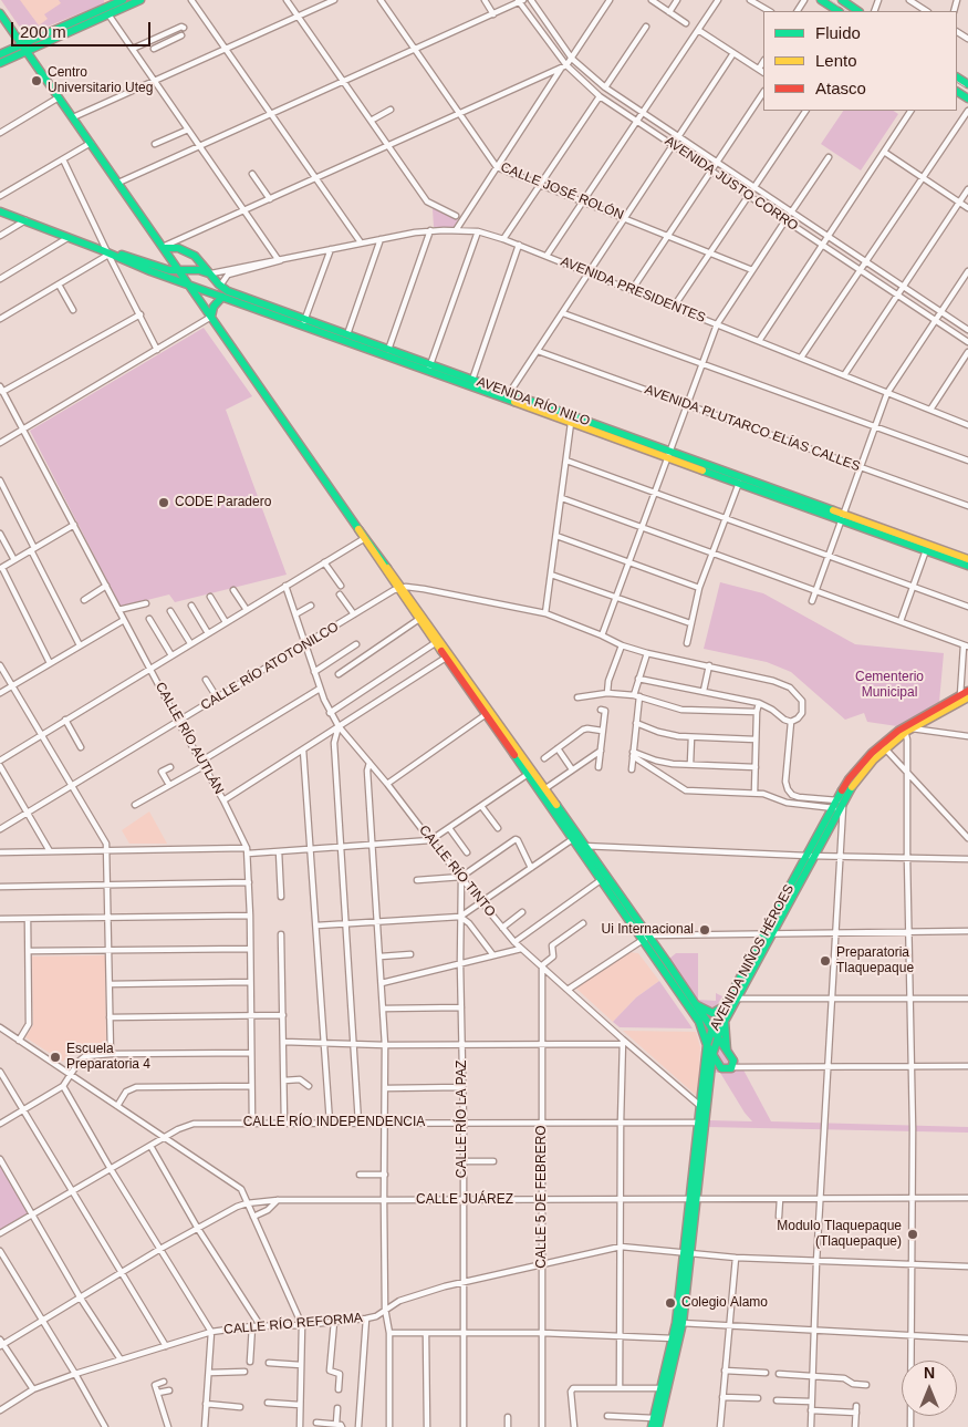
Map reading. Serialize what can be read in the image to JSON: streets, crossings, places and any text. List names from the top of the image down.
{
  "streets": {
    "main road": ["AVENIDA RÍO NILO", "AVENIDA NIÑOS HÉROES"],
    "street": [
      "AVENIDA JUSTO CORRO",
      "CALLE JOSÉ ROLÓN",
      "AVENIDA PRESIDENTES",
      "AVENIDA PLUTARCO ELÍAS CALLES",
      "CALLE RÍO ATOTONILCO",
      "CALLE RÍO AUTLÁN",
      "CALLE RÍO TINTO",
      "CALLE RÍO LA PAZ",
      "CALLE RÍO INDEPENDENCIA",
      "CALLE 5 DE FEBRERO",
      "CALLE JUÁREZ",
      "CALLE RÍO REFORMA"
    ]
  },
  "crossings": [
    ["AVENIDA PRESIDENTES", "AVENIDA RÍO NILO"],
    ["CALLE RÍO ATOTONILCO", "CALLE RÍO AUTLÁN"],
    ["CALLE RÍO ATOTONILCO", "CALLE RÍO TINTO"],
    ["CALLE RÍO AUTLÁN", "CALLE RÍO INDEPENDENCIA"],
    ["CALLE RÍO TINTO", "AVENIDA NIÑOS HÉROES"],
    ["CALLE RÍO TINTO", "CALLE RÍO LA PAZ"],
    ["CALLE RÍO TINTO", "CALLE 5 DE FEBRERO"],
    ["AVENIDA NIÑOS HÉROES", "CALLE RÍO INDEPENDENCIA"],
    ["AVENIDA NIÑOS HÉROES", "CALLE JUÁREZ"],
    ["AVENIDA NIÑOS HÉROES", "CALLE RÍO REFORMA"],
    ["CALLE RÍO LA PAZ", "CALLE RÍO INDEPENDENCIA"],
    ["CALLE RÍO LA PAZ", "CALLE JUÁREZ"],
    ["CALLE RÍO LA PAZ", "CALLE RÍO REFORMA"],
    ["CALLE RÍO INDEPENDENCIA", "CALLE 5 DE FEBRERO"],
    ["CALLE 5 DE FEBRERO", "CALLE JUÁREZ"],
    ["CALLE 5 DE FEBRERO", "CALLE RÍO REFORMA"]
  ],
  "parks": ["Cementerio Municipal"],
  "places": [
    "Centro Universitario Uteg",
    "CODE Paradero",
    "Ui Internacional",
    "Preparatoria Tlaquepaque",
    "Escuela Preparatoria 4",
    "Modulo Tlaquepaque (Tlaquepaque)",
    "Colegio Alamo"
  ],
  "legend": ["Fluido", "Lento", "Atasco"],
  "scale_bar": "200 m",
  "north": "top"
}
